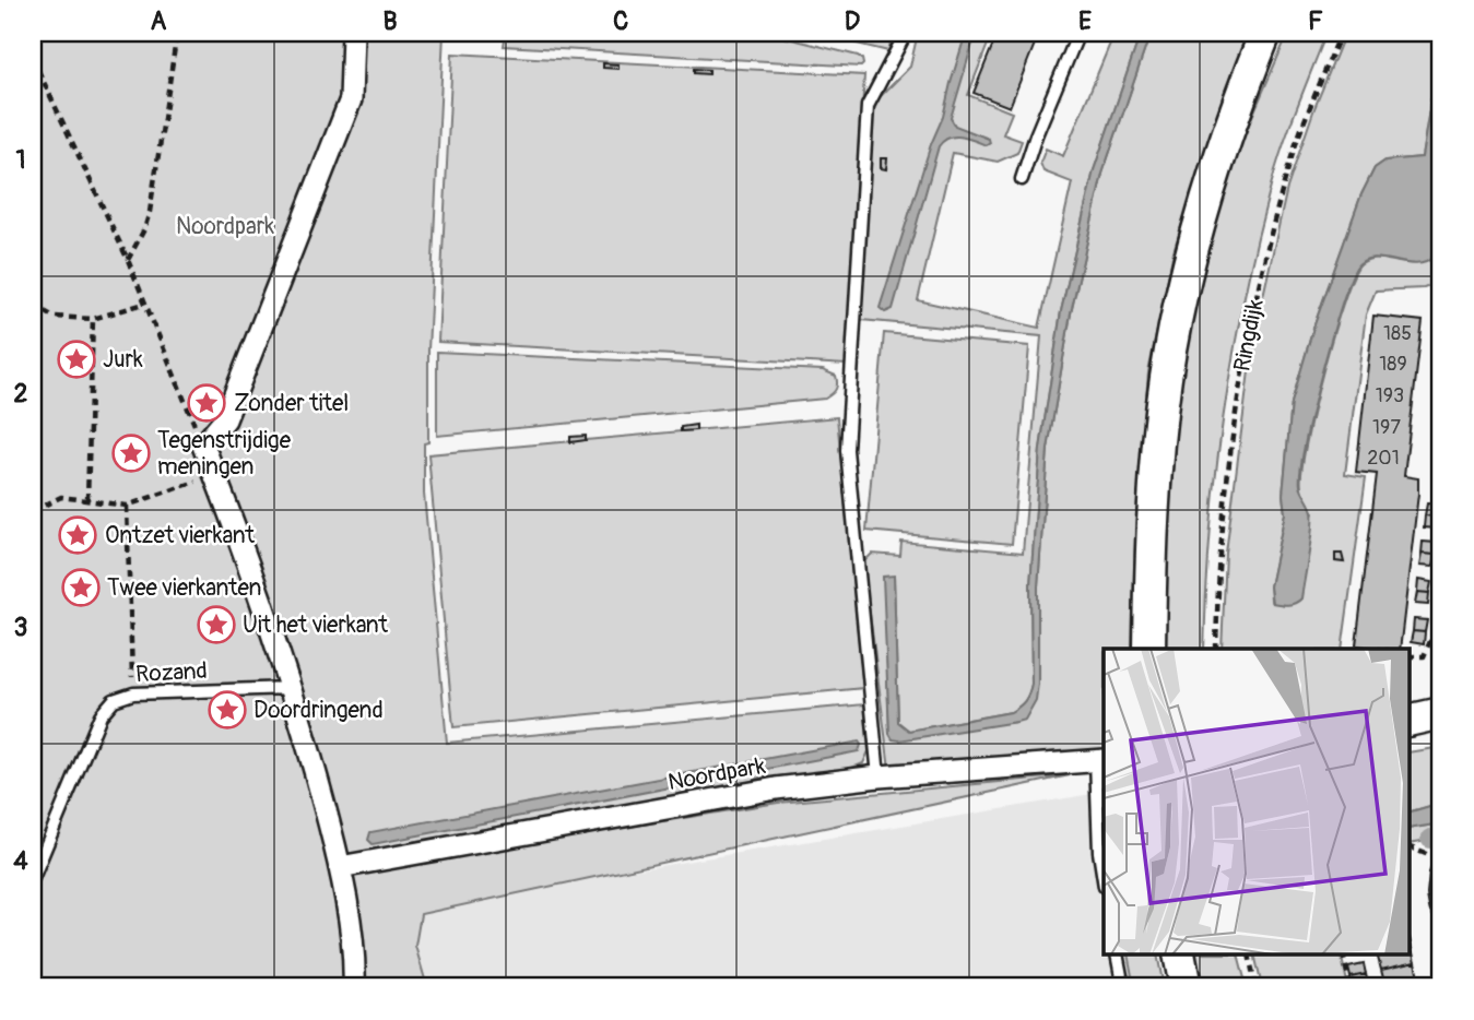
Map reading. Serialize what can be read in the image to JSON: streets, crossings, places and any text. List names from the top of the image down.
{
  "streets": {
    "street": ["Noordpark"],
    "lane": ["Rozand"],
    "path": ["Ringdijk"]
  },
  "parks": ["Noordpark"],
  "places": {
    "place": [
      "Jurk",
      "Zonder titel",
      "Tegenstrijdige meningen",
      "Ontzet vierkant",
      "Twee vierkanten",
      "Uit het vierkant",
      "Doordringend"
    ]
  },
  "house_numbers": [
    "185",
    "189",
    "193",
    "197",
    "201"
  ],
  "grid": {
    "columns": [
      "A",
      "B",
      "C",
      "D",
      "E",
      "F"
    ],
    "rows": [
      "1",
      "2",
      "3",
      "4"
    ]
  }
}
